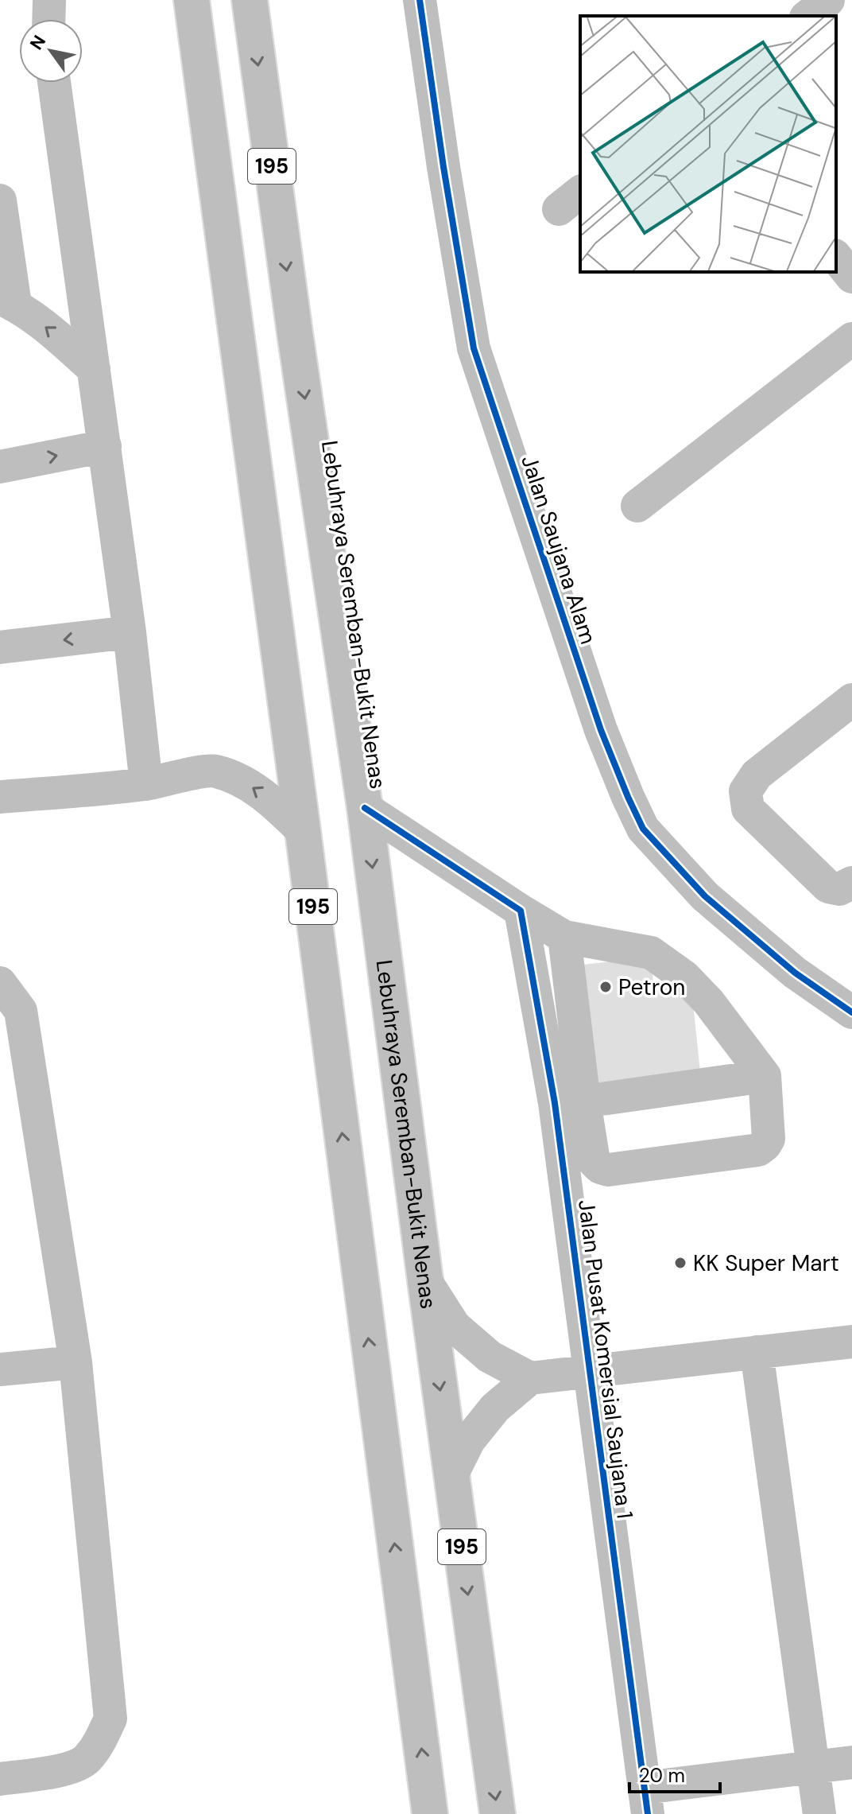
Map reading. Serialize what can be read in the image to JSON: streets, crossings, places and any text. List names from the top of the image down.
{
  "streets": {
    "highway": ["195", "Lebuhraya Seremban-Bukit Nenas"],
    "street": ["Jalan Saujana Alam", "Jalan Pusat Komersial Saujana 1"]
  },
  "places": ["Petron", "KK Super Mart"],
  "scale_bar": "20 m",
  "north": "top left"
}
